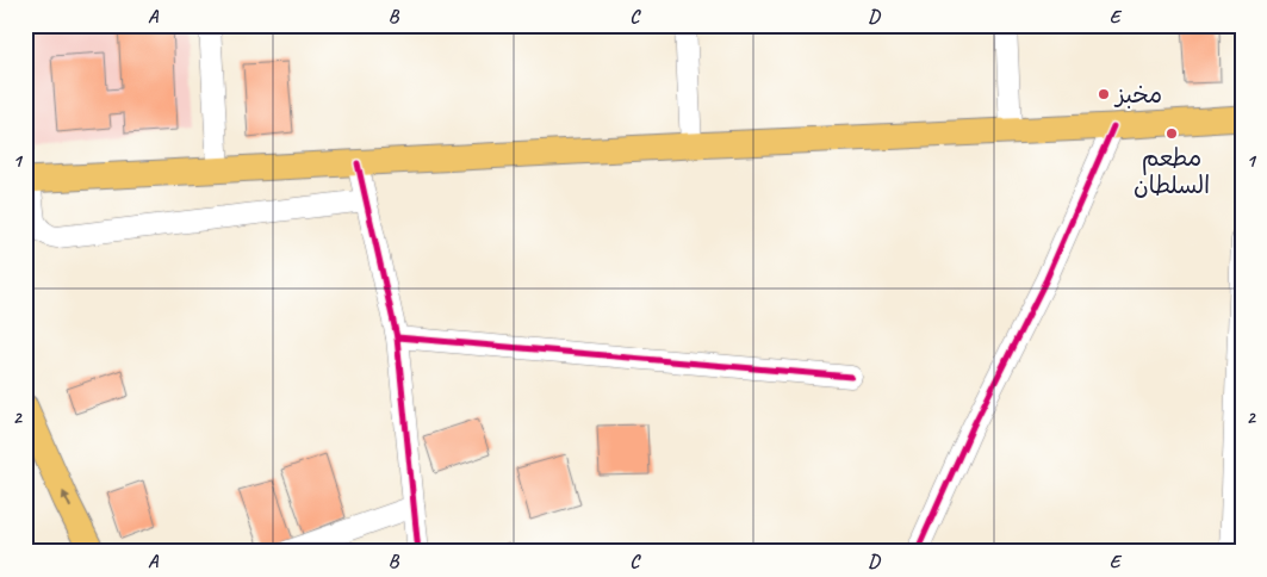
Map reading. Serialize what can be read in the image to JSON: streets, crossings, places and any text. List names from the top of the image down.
{
  "places": ["مخبز", "مطعم السلطان"],
  "grid": {
    "columns": [
      "A",
      "B",
      "C",
      "D",
      "E"
    ],
    "rows": ["1", "2"]
  }
}
